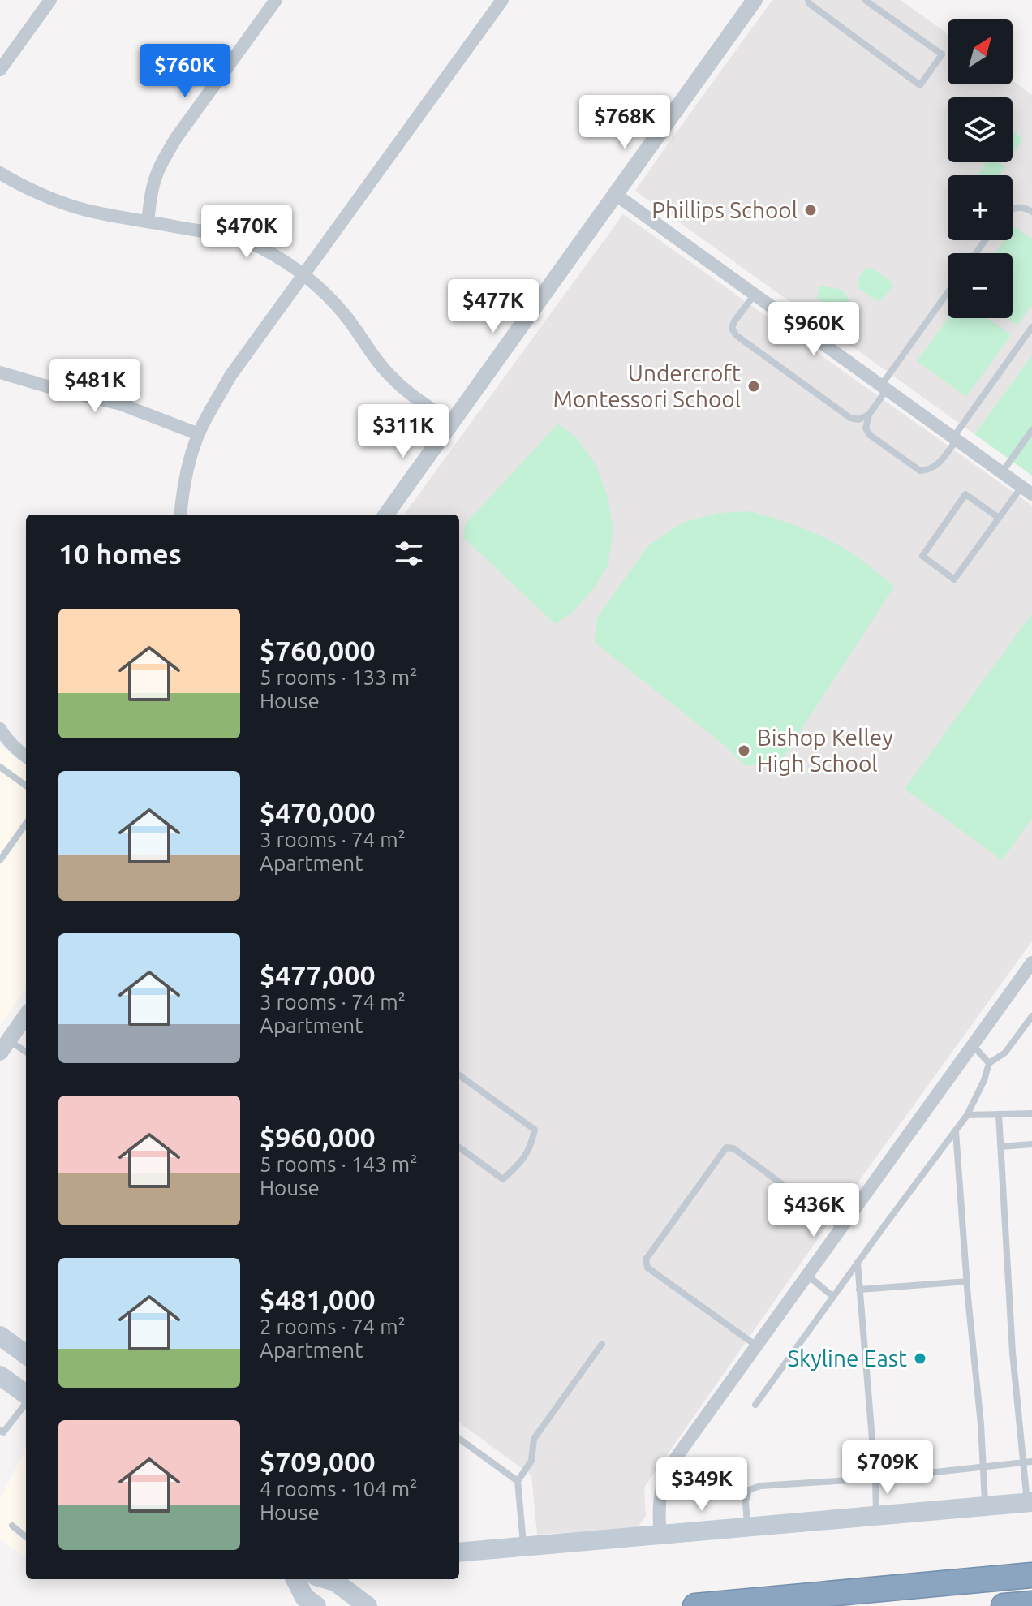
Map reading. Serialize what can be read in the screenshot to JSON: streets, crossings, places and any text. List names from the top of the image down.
{
  "places": [
    "Phillips School",
    "Undercroft Montessori School",
    "Bishop Kelley High School",
    "Skyline East"
  ],
  "north": "top right",
  "page": {
    "map_buttons": ["+", "−"],
    "price": [
      "$760K",
      "$768K",
      "$470K",
      "$477K",
      "$960K",
      "$481K",
      "$311K",
      "$436K",
      "$709K",
      "$349K"
    ],
    "heading": "10 homes",
    "list": [
      {
        "name": "$760,000",
        "note": "5 rooms · 133 m² · House"
      },
      {
        "name": "$470,000",
        "note": "3 rooms · 74 m² · Apartment"
      },
      {
        "name": "$477,000",
        "note": "3 rooms · 74 m² · Apartment"
      },
      {
        "name": "$960,000",
        "note": "5 rooms · 143 m² · House"
      },
      {
        "name": "$481,000",
        "note": "2 rooms · 74 m² · Apartment"
      },
      {
        "name": "$709,000",
        "note": "4 rooms · 104 m² · House"
      }
    ]
  }
}
